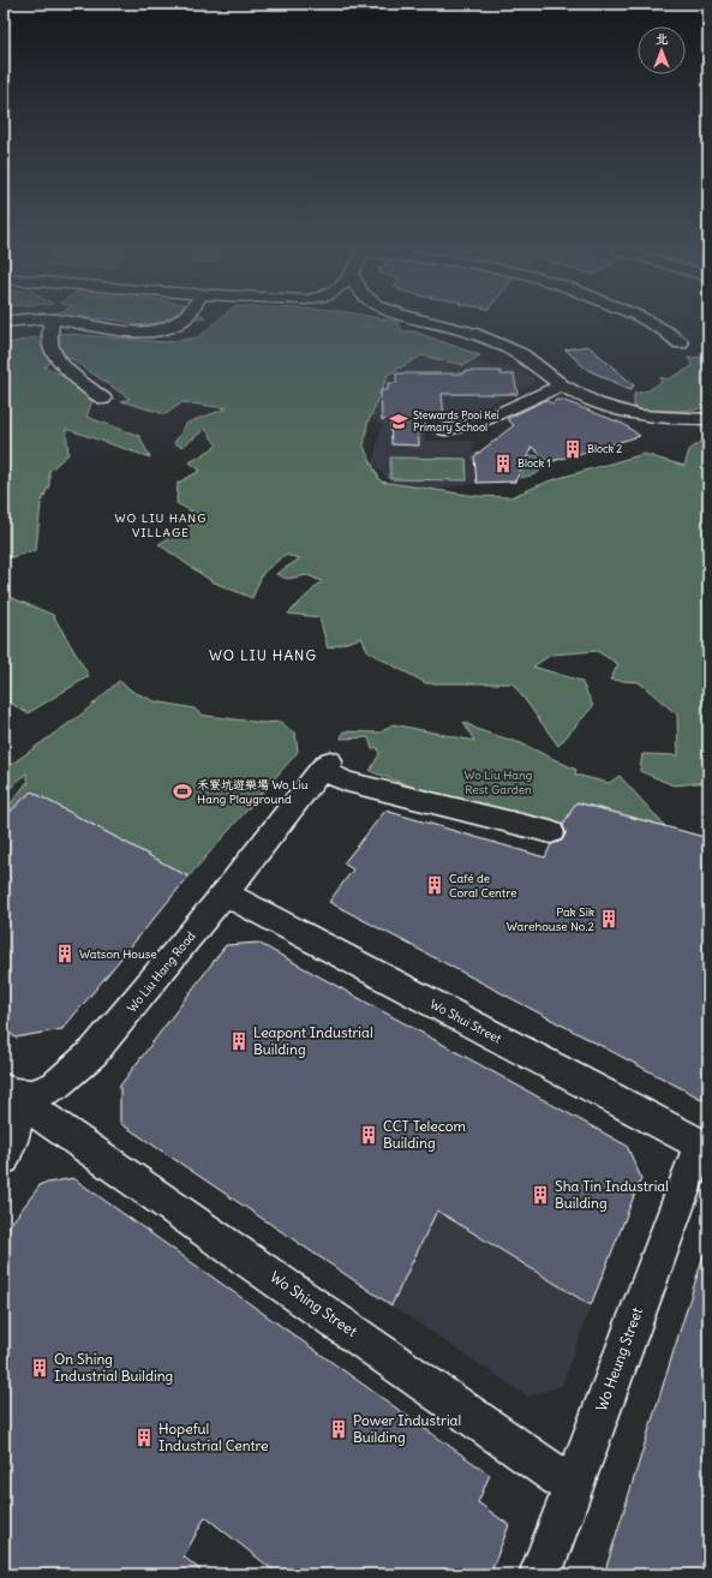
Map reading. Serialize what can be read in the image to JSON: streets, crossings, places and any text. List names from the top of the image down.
{
  "streets": {
    "street": [
      "Wo Liu Hang Road",
      "Wo Shui Street",
      "Wo Shing Street",
      "Wo Heung Street"
    ]
  },
  "crossings": [
    ["Wo Liu Hang Road", "Wo Shui Street"],
    ["Wo Liu Hang Road", "Wo Shing Street"],
    ["Wo Shui Street", "Wo Heung Street"],
    ["Wo Shing Street", "Wo Heung Street"]
  ],
  "districts": ["WO LIU HANG VILLAGE", "WO LIU HANG"],
  "parks": ["Wo Liu Hang Rest Garden"],
  "places": {
    "school or university": ["Stewards Pooi Kei Primary School"],
    "building": [
      "Block 2",
      "Block 1",
      "Café de Coral Centre",
      "Pak Sik Warehouse No.2",
      "Watson House",
      "Leapont Industrial Building",
      "CCT Telecom Building",
      "Sha Tin Industrial Building",
      "On Shing Industrial Building",
      "Power Industrial Building",
      "Hopeful Industrial Centre"
    ],
    "sports": ["禾寮坑遊樂場 Wo Liu Hang Playground"]
  },
  "north": "top"
}
